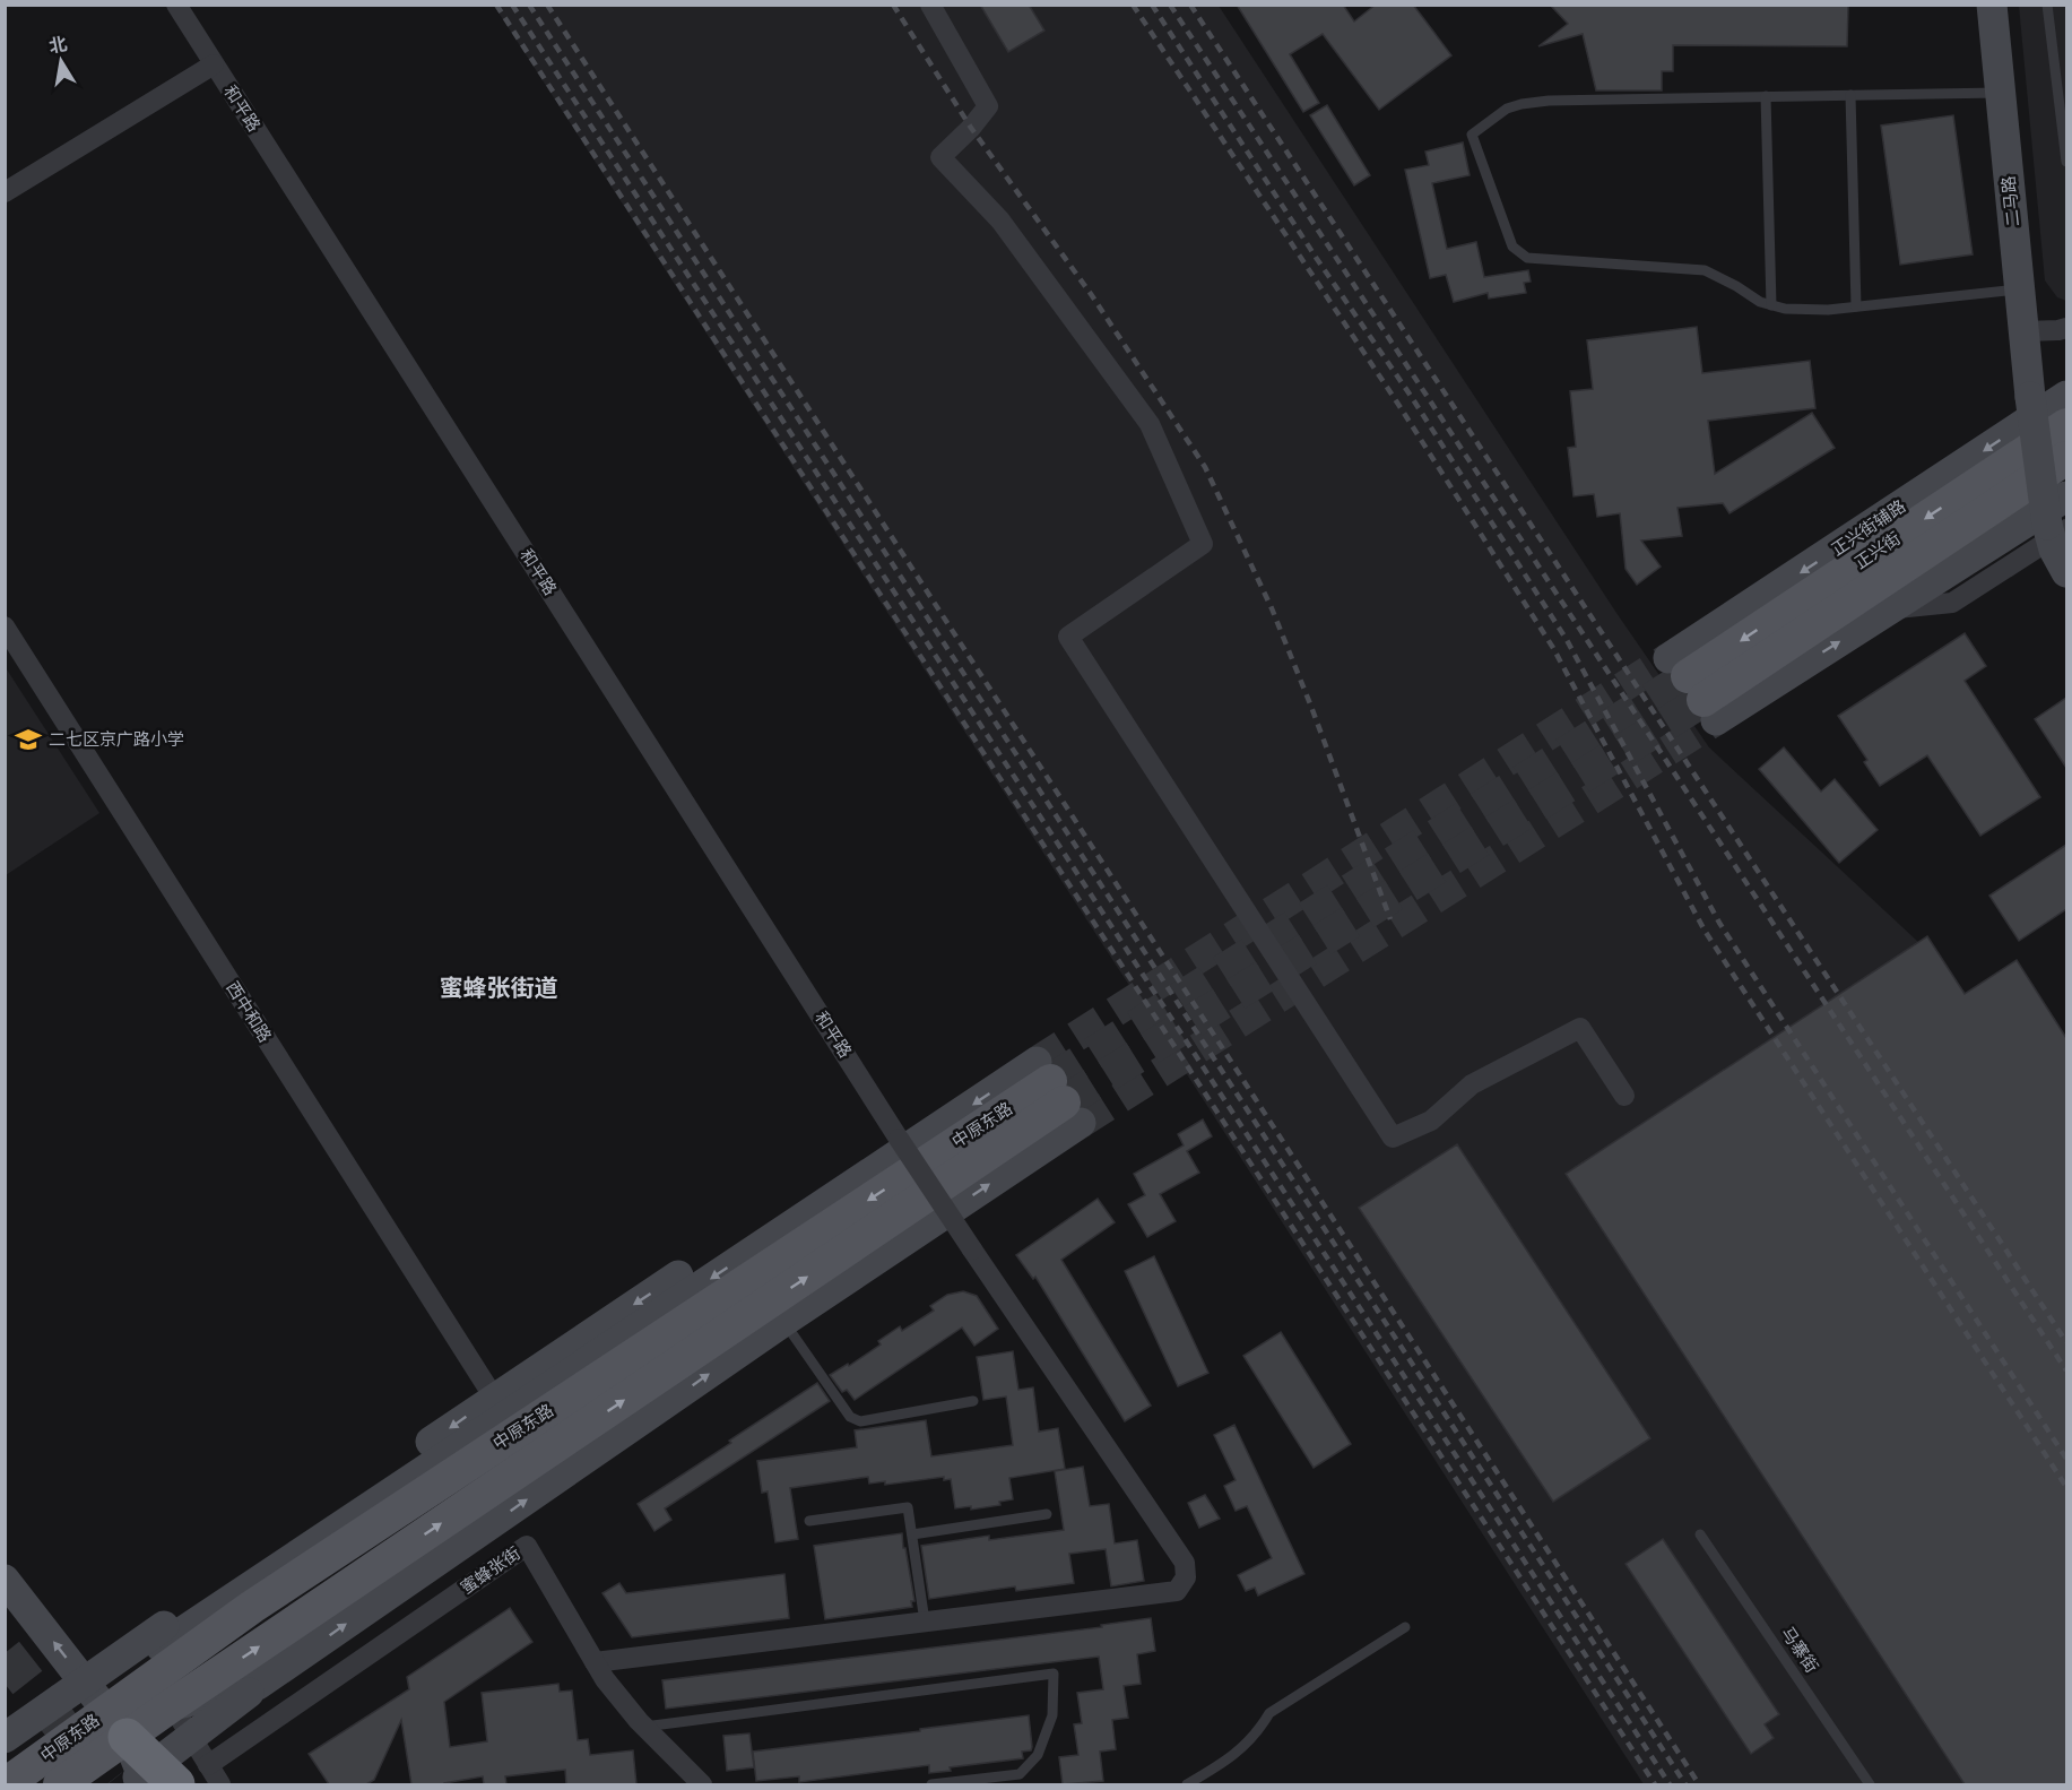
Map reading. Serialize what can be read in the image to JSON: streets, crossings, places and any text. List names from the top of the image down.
{
  "streets": {
    "main road": ["正兴街", "中原东路"],
    "street": [
      "和平路",
      "二马路",
      "正兴街辅路",
      "西中和路",
      "蜜蜂张街"
    ],
    "lane": ["马寨街"]
  },
  "crossings": [
    ["和平路", "蜜蜂张街"],
    ["正兴街辅路", "正兴街"]
  ],
  "districts": ["蜜蜂张街道"],
  "places": {
    "school or university": ["二七区京广路小学"]
  },
  "north": "top"
}
